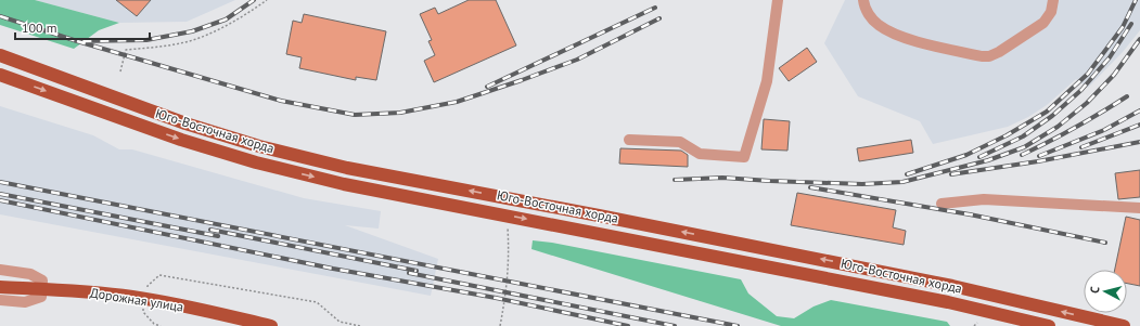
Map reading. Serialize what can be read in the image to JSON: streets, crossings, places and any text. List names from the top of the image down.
{
  "streets": {
    "main road": ["Юго-Восточная хорда", "Дорожная улица"]
  },
  "scale_bar": "100 m",
  "north": "left"
}
